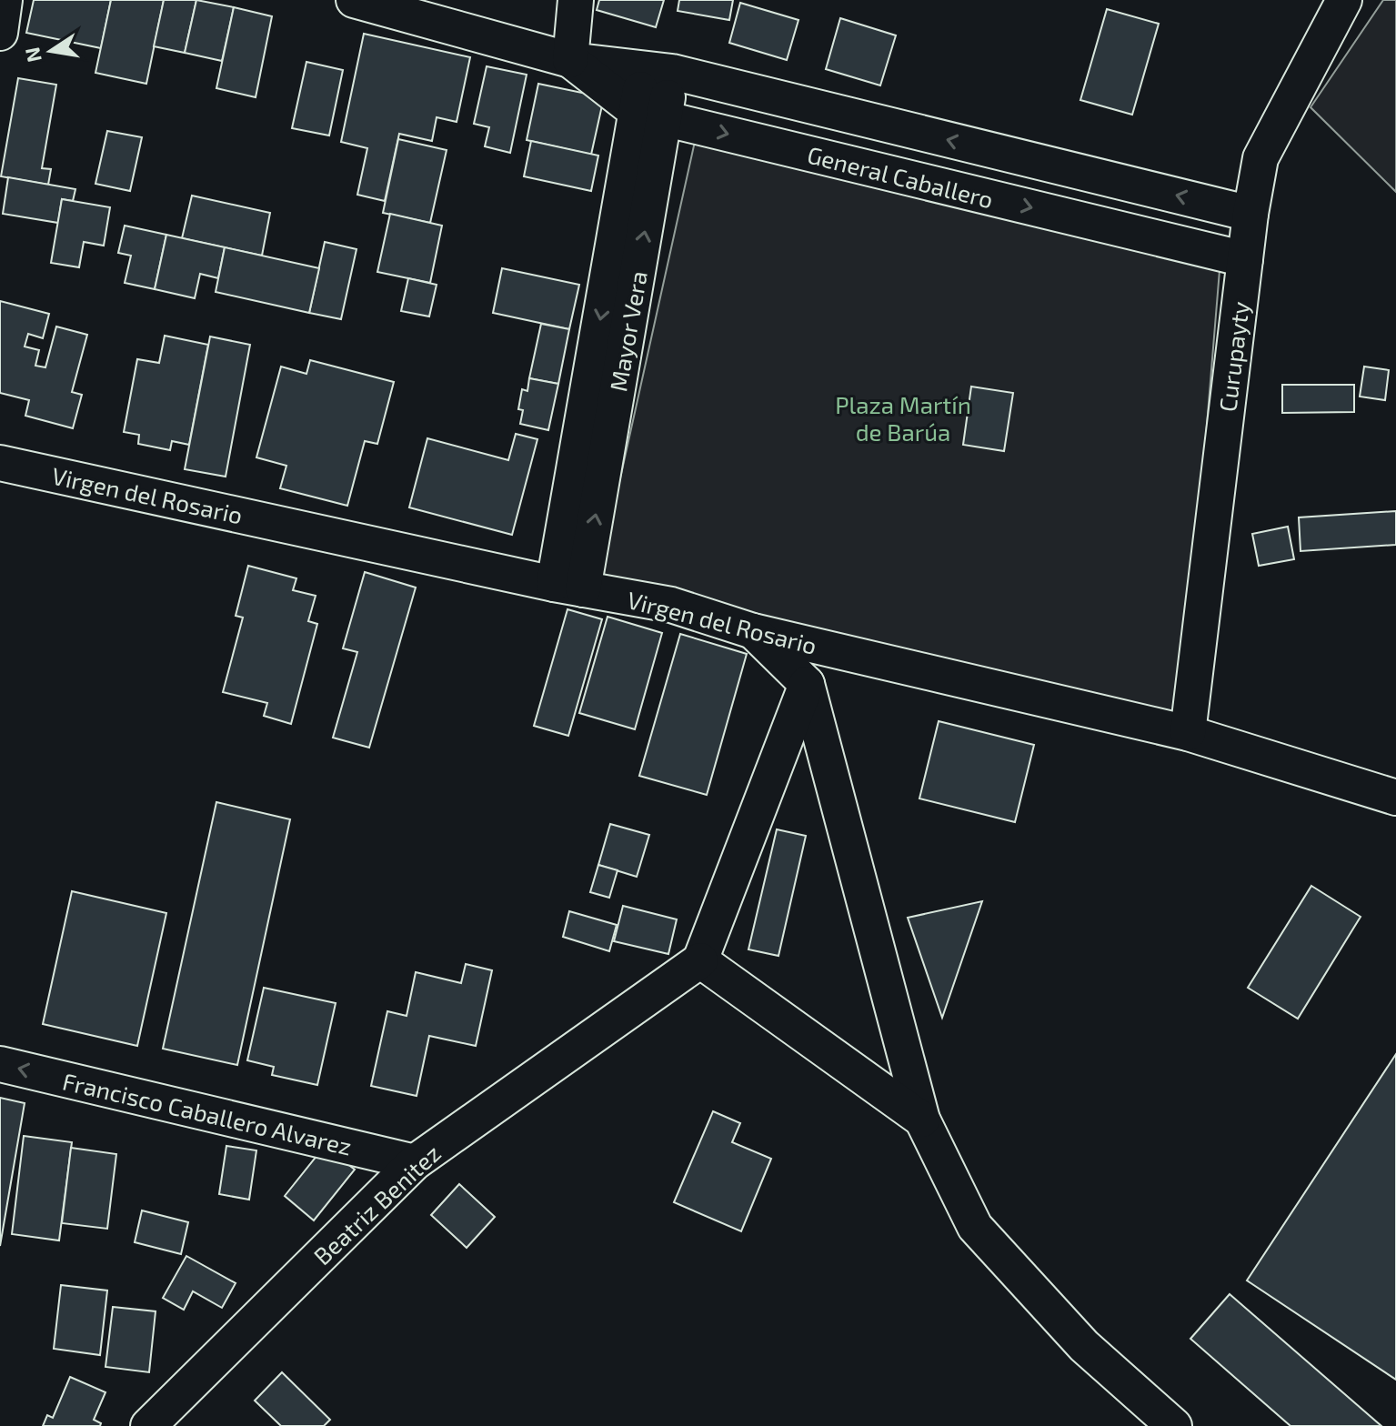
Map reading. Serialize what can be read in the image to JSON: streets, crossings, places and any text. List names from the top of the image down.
{
  "streets": {
    "street": [
      "General Caballero",
      "Mayor Vera",
      "Curupayty",
      "Virgen del Rosario",
      "Francisco Caballero Alvarez",
      "Beatriz Benitez"
    ]
  },
  "crossings": [
    ["General Caballero", "Mayor Vera"],
    ["General Caballero", "Curupayty"],
    ["Mayor Vera", "Virgen del Rosario"],
    ["Curupayty", "Virgen del Rosario"],
    ["Francisco Caballero Alvarez", "Beatriz Benitez"]
  ],
  "one_way": ["Francisco Caballero Alvarez"],
  "parks": ["Plaza Martín de Barúa"],
  "north": "left"
}
